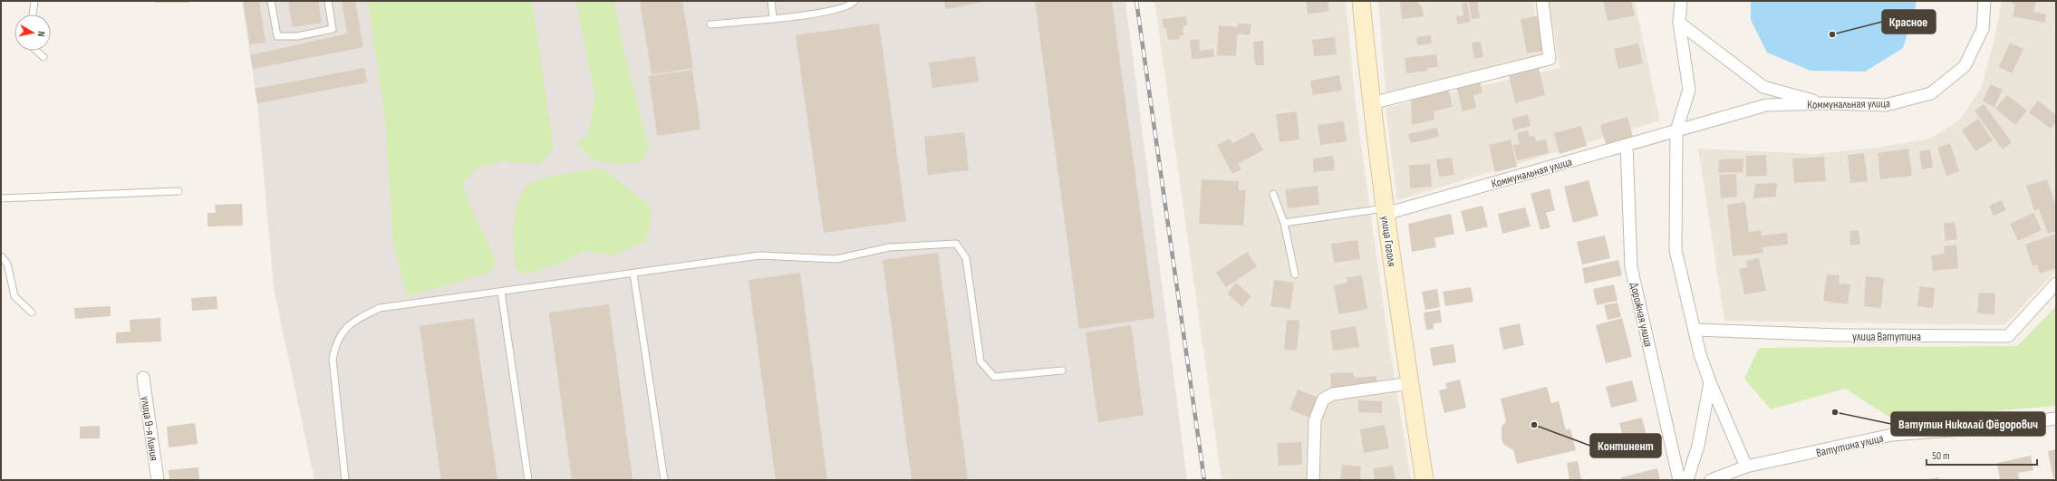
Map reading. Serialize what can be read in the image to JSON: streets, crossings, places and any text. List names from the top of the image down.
{
  "streets": {
    "main road": ["улица Гоголя"],
    "street": [
      "Коммунальная улица",
      "Дорожная улица",
      "улица Ватутина",
      "улица 9-я Линия",
      "Ватутина улица"
    ]
  },
  "crossings": [
    ["Коммунальная улица", "улица Гоголя"],
    ["Коммунальная улица", "Дорожная улица"]
  ],
  "places": ["Красное", "Ватутин Николай Фёдорович", "Континент"],
  "scale_bar": "50 m",
  "north": "right"
}
